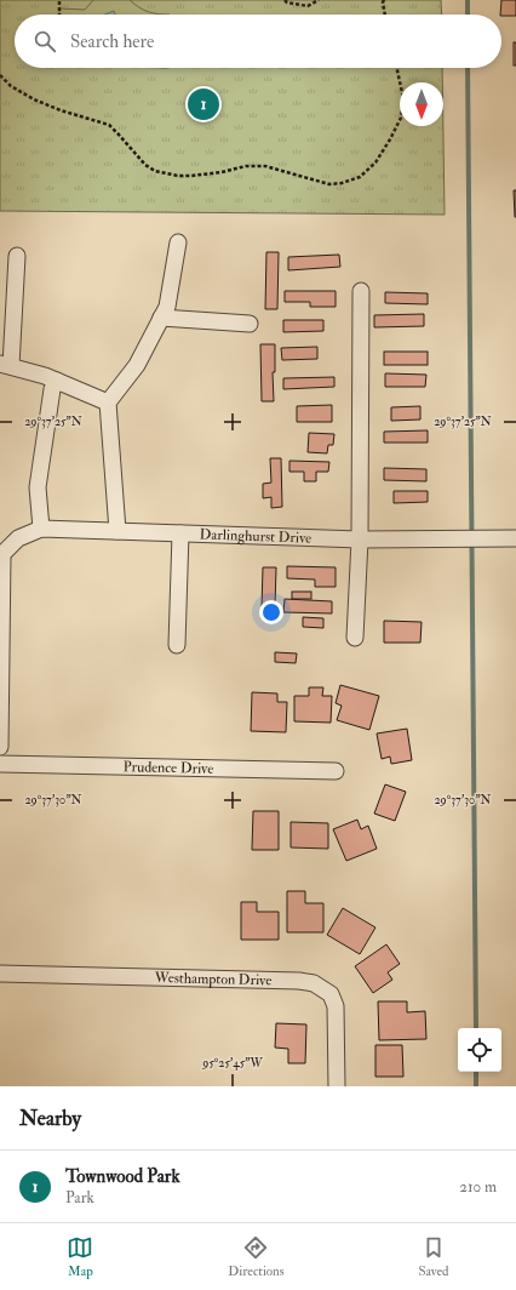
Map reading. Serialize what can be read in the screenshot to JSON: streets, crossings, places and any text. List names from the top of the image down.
{
  "streets": {
    "street": ["Darlinghurst Drive", "Prudence Drive", "Westhampton Drive"]
  },
  "north": "bottom",
  "page": {
    "search": "Search here",
    "pins": "1",
    "heading": "Nearby",
    "list": [
      {
        "mark": "1",
        "name": "Townwood Park",
        "note": "Park",
        "value": "210 m"
      }
    ],
    "nav": ["Map", "Directions", "Saved"]
  },
  "coordinates": ["29°37'25\"N", "29°37'30\"N", "95°25'45\"W"]
}
